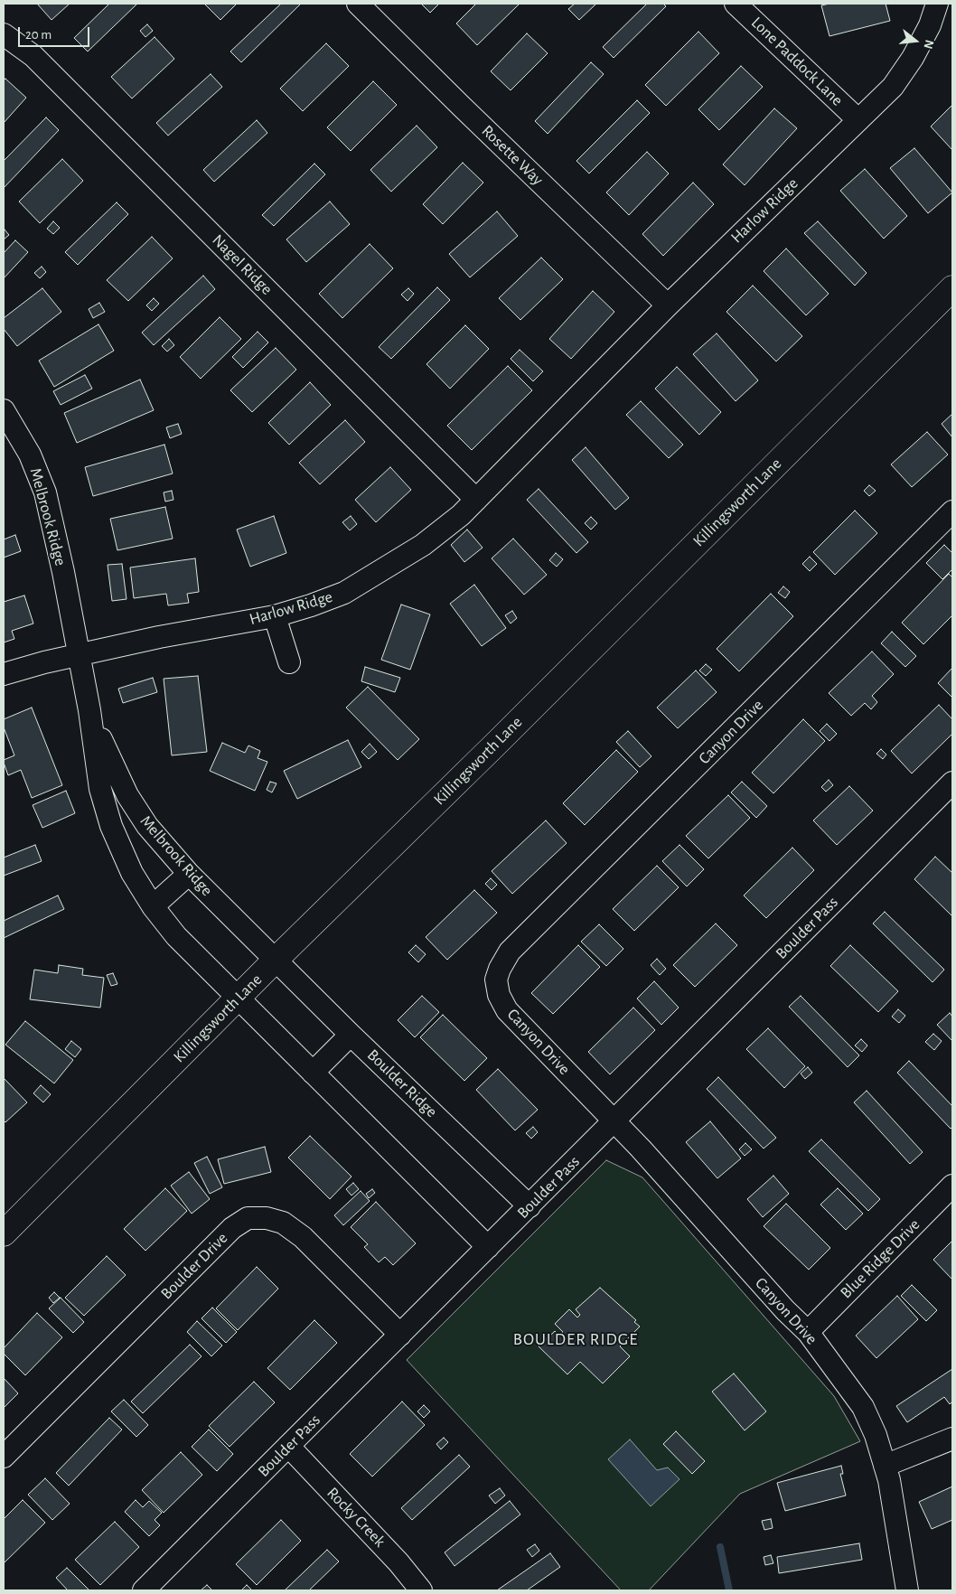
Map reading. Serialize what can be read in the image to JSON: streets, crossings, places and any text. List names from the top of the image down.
{
  "streets": {
    "street": [
      "Lone Paddock Lane",
      "Rosette Way",
      "Harlow Ridge",
      "Nagel Ridge",
      "Killingsworth Lane",
      "Melbrook Ridge",
      "Canyon Drive",
      "Boulder Pass",
      "Boulder Ridge",
      "Blue Ridge Drive",
      "Boulder Drive",
      "Rocky Creek"
    ]
  },
  "crossings": [
    ["Lone Paddock Lane", "Harlow Ridge"],
    ["Rosette Way", "Harlow Ridge"],
    ["Harlow Ridge", "Nagel Ridge"],
    ["Harlow Ridge", "Melbrook Ridge"],
    ["Killingsworth Lane", "Melbrook Ridge"],
    ["Killingsworth Lane", "Boulder Ridge"],
    ["Melbrook Ridge", "Boulder Ridge"],
    ["Canyon Drive", "Boulder Pass"],
    ["Canyon Drive", "Blue Ridge Drive"],
    ["Boulder Pass", "Boulder Ridge"],
    ["Boulder Pass", "Boulder Drive"],
    ["Boulder Pass", "Rocky Creek"]
  ],
  "districts": ["BOULDER RIDGE"],
  "scale_bar": "20 m",
  "north": "right"
}
